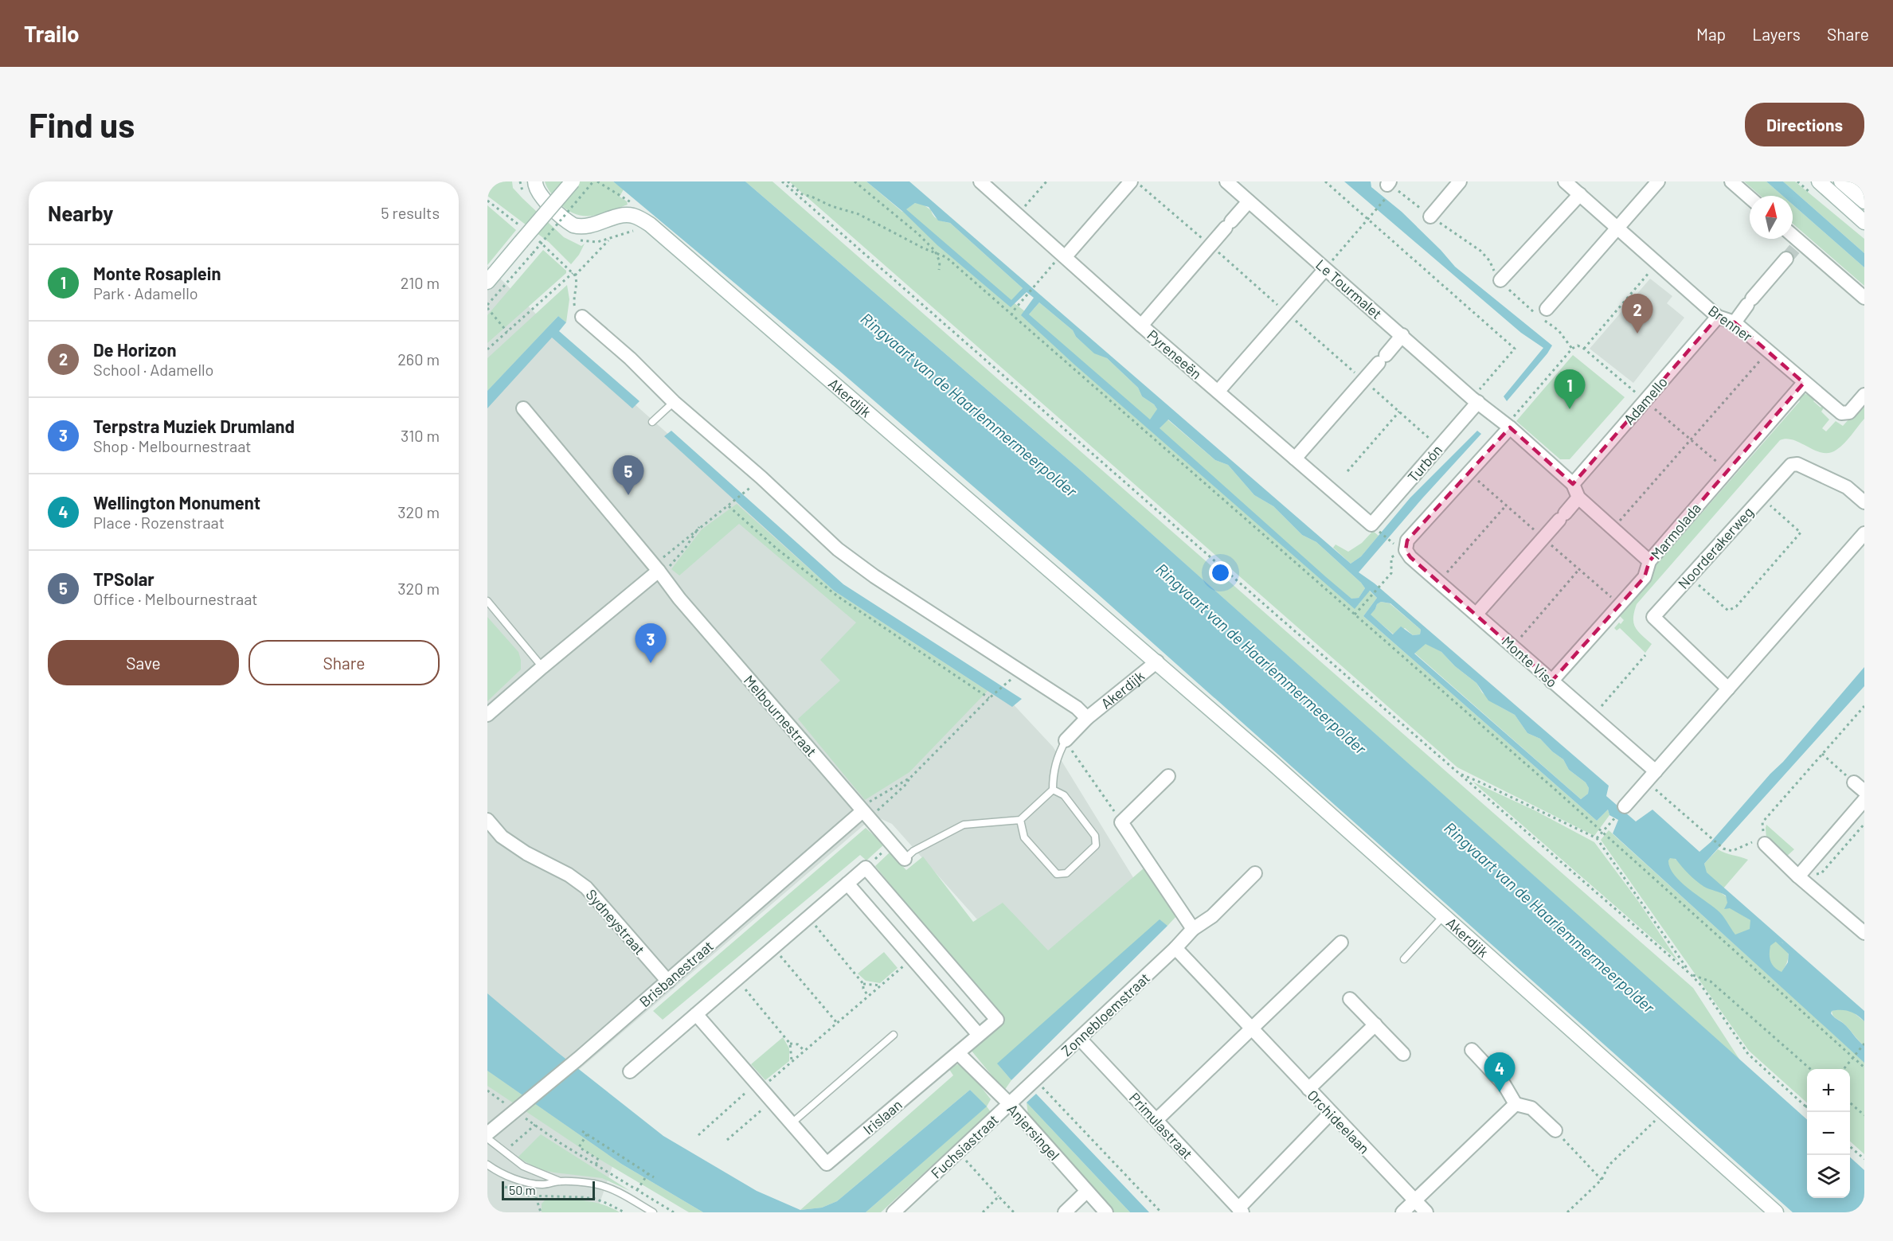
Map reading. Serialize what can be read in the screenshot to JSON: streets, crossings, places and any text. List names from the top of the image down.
{
  "streets": {
    "street": [
      "Le Tourmalet",
      "Brenner",
      "Pyreneeën",
      "Akerdijk",
      "Adamello",
      "Turbón",
      "Marmolada",
      "Noorderakerweg",
      "Monte Viso",
      "Melbournestraat",
      "Sydneystraat",
      "Brisbanestraat",
      "Zonnebloemstraat",
      "Irislaan",
      "Orchideelaan",
      "Primulastraat",
      "Anjersingel",
      "Fuchsiastraat"
    ]
  },
  "crossings": [
    ["Le Tourmalet", "Adamello"],
    ["Le Tourmalet", "Turbón"],
    ["Le Tourmalet", "Marmolada"],
    ["Brenner", "Adamello"],
    ["Brenner", "Marmolada"],
    ["Pyreneeën", "Turbón"],
    ["Marmolada", "Monte Viso"],
    ["Melbournestraat", "Brisbanestraat"],
    ["Sydneystraat", "Brisbanestraat"],
    ["Zonnebloemstraat", "Orchideelaan"],
    ["Zonnebloemstraat", "Primulastraat"],
    ["Zonnebloemstraat", "Fuchsiastraat"],
    ["Irislaan", "Anjersingel"],
    ["Anjersingel", "Fuchsiastraat"]
  ],
  "water": ["Ringvaart van de Haarlemmermeerpolder"],
  "scale_bar": "50 m",
  "north": "top",
  "page": {
    "header": "Trailo",
    "nav": ["Map", "Layers", "Share"],
    "buttons": [
      "Directions",
      ["Save", "Share"]
    ],
    "title": "Find us",
    "heading": ["Nearby", "5 results"],
    "list": [
      {
        "mark": "1",
        "name": "Monte Rosaplein",
        "note": "Park · Adamello",
        "value": "210 m"
      },
      {
        "mark": "2",
        "name": "De Horizon",
        "note": "School · Adamello",
        "value": "260 m"
      },
      {
        "mark": "3",
        "name": "Terpstra Muziek Drumland",
        "note": "Shop · Melbournestraat",
        "value": "310 m"
      },
      {
        "mark": "4",
        "name": "Wellington Monument",
        "note": "Place · Rozenstraat",
        "value": "320 m"
      },
      {
        "mark": "5",
        "name": "TPSolar",
        "note": "Office · Melbournestraat",
        "value": "320 m"
      }
    ],
    "pins": [
      "2",
      "1",
      "5",
      "3",
      "4"
    ],
    "map_buttons": ["+", "−"],
    "scale": "50 m"
  }
}
